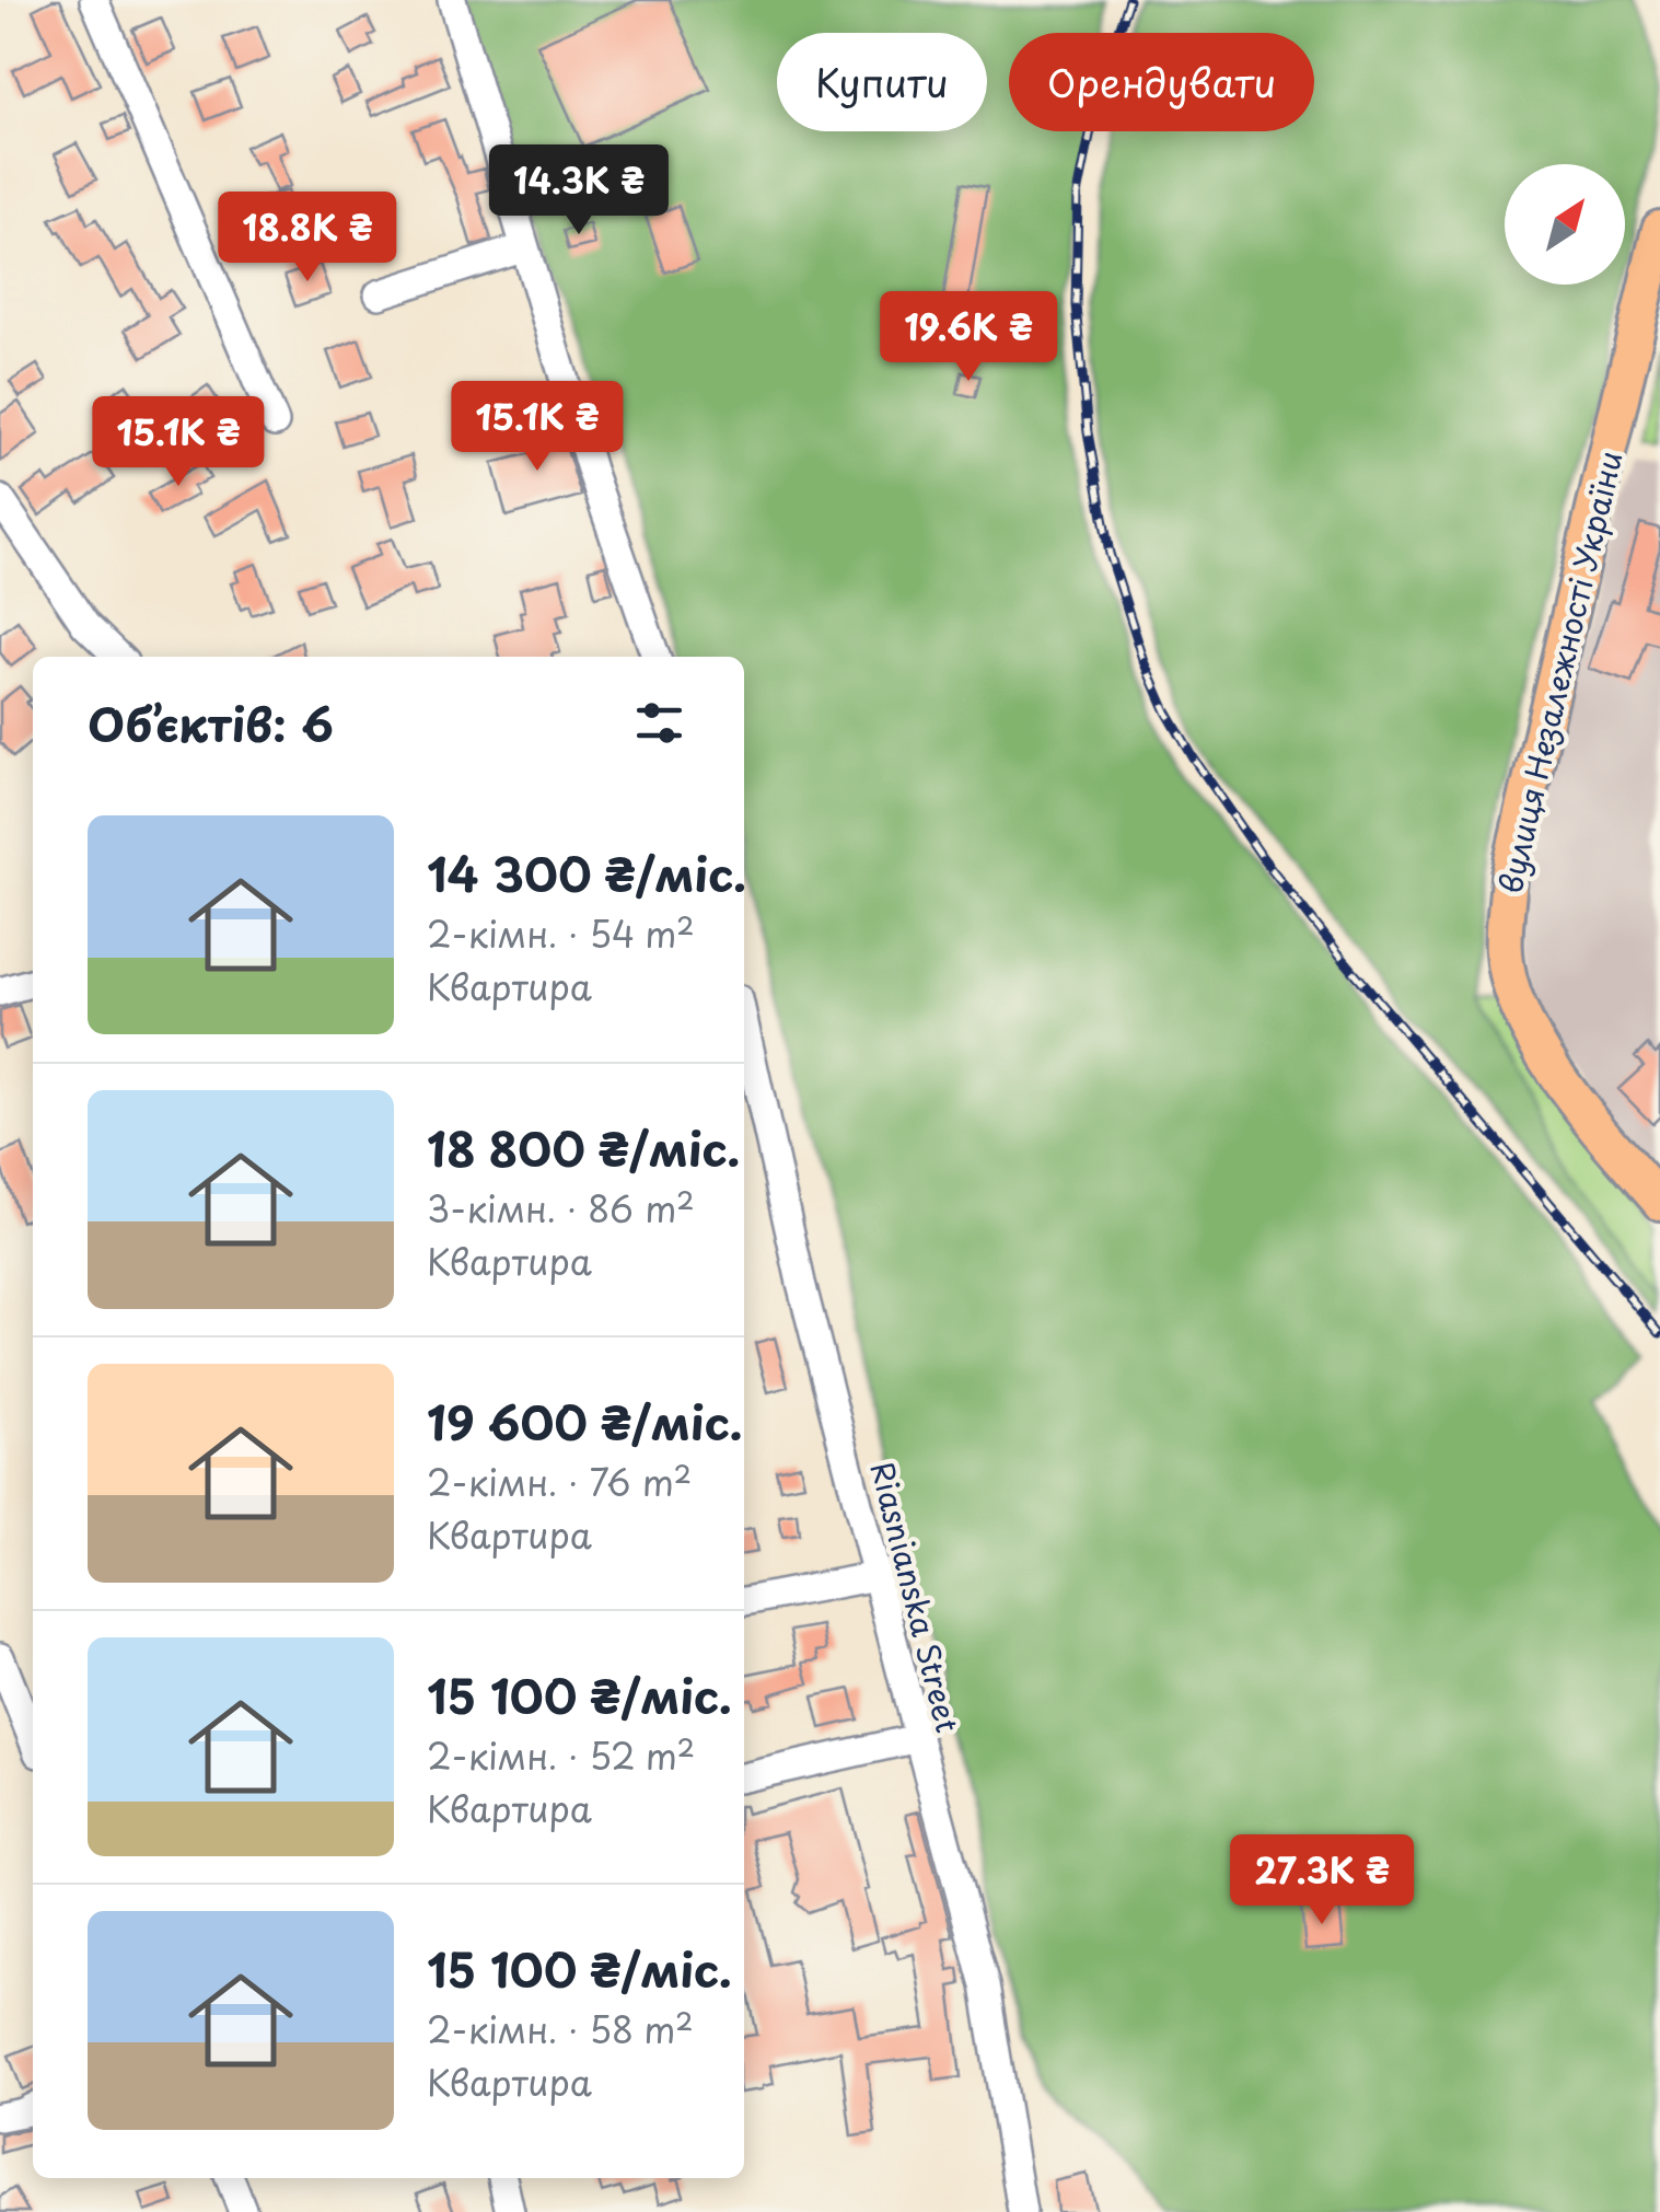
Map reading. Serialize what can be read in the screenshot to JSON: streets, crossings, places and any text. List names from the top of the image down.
{
  "streets": {
    "main road": ["вулиця Незалежності України"],
    "street": ["Riasnianska Street"]
  },
  "north": "top right",
  "page": {
    "chip": ["Купити", "Орендувати"],
    "price": [
      "14.3K ₴",
      "18.8K ₴",
      "19.6K ₴",
      "15.1K ₴",
      "15.1K ₴",
      "27.3K ₴"
    ],
    "heading": "Об’єктів: 6",
    "list": [
      {
        "name": "14 300 ₴/міс.",
        "note": "2-кімн. · 54 m² · Квартира"
      },
      {
        "name": "18 800 ₴/міс.",
        "note": "3-кімн. · 86 m² · Квартира"
      },
      {
        "name": "19 600 ₴/міс.",
        "note": "2-кімн. · 76 m² · Квартира"
      },
      {
        "name": "15 100 ₴/міс.",
        "note": "2-кімн. · 52 m² · Квартира"
      },
      {
        "name": "15 100 ₴/міс.",
        "note": "2-кімн. · 58 m² · Квартира"
      }
    ]
  }
}
